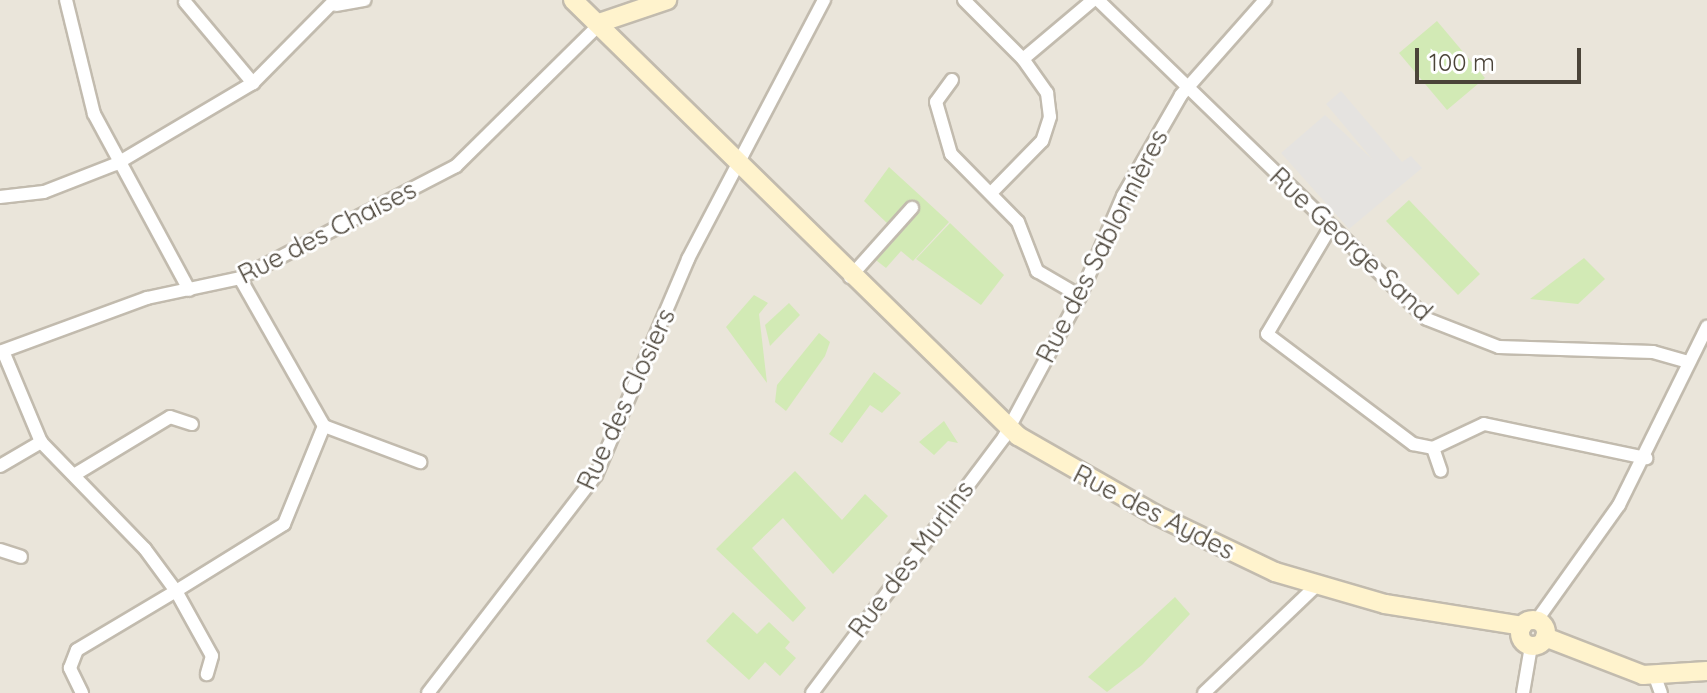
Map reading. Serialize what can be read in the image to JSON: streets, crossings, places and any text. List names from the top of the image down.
{
  "streets": {
    "street": [
      "Rue des Chaises",
      "Rue George Sand",
      "Rue des Sablonnières",
      "Rue des Closiers",
      "Rue des Aydes",
      "Rue des Murlins"
    ]
  },
  "crossings": [
    ["Rue des Chaises", "Rue des Aydes"],
    ["Rue George Sand", "Rue des Sablonnières"],
    ["Rue des Sablonnières", "Rue des Aydes"],
    ["Rue des Sablonnières", "Rue des Murlins"],
    ["Rue des Closiers", "Rue des Aydes"],
    ["Rue des Aydes", "Rue des Murlins"]
  ],
  "scale_bar": "100 m"
}
